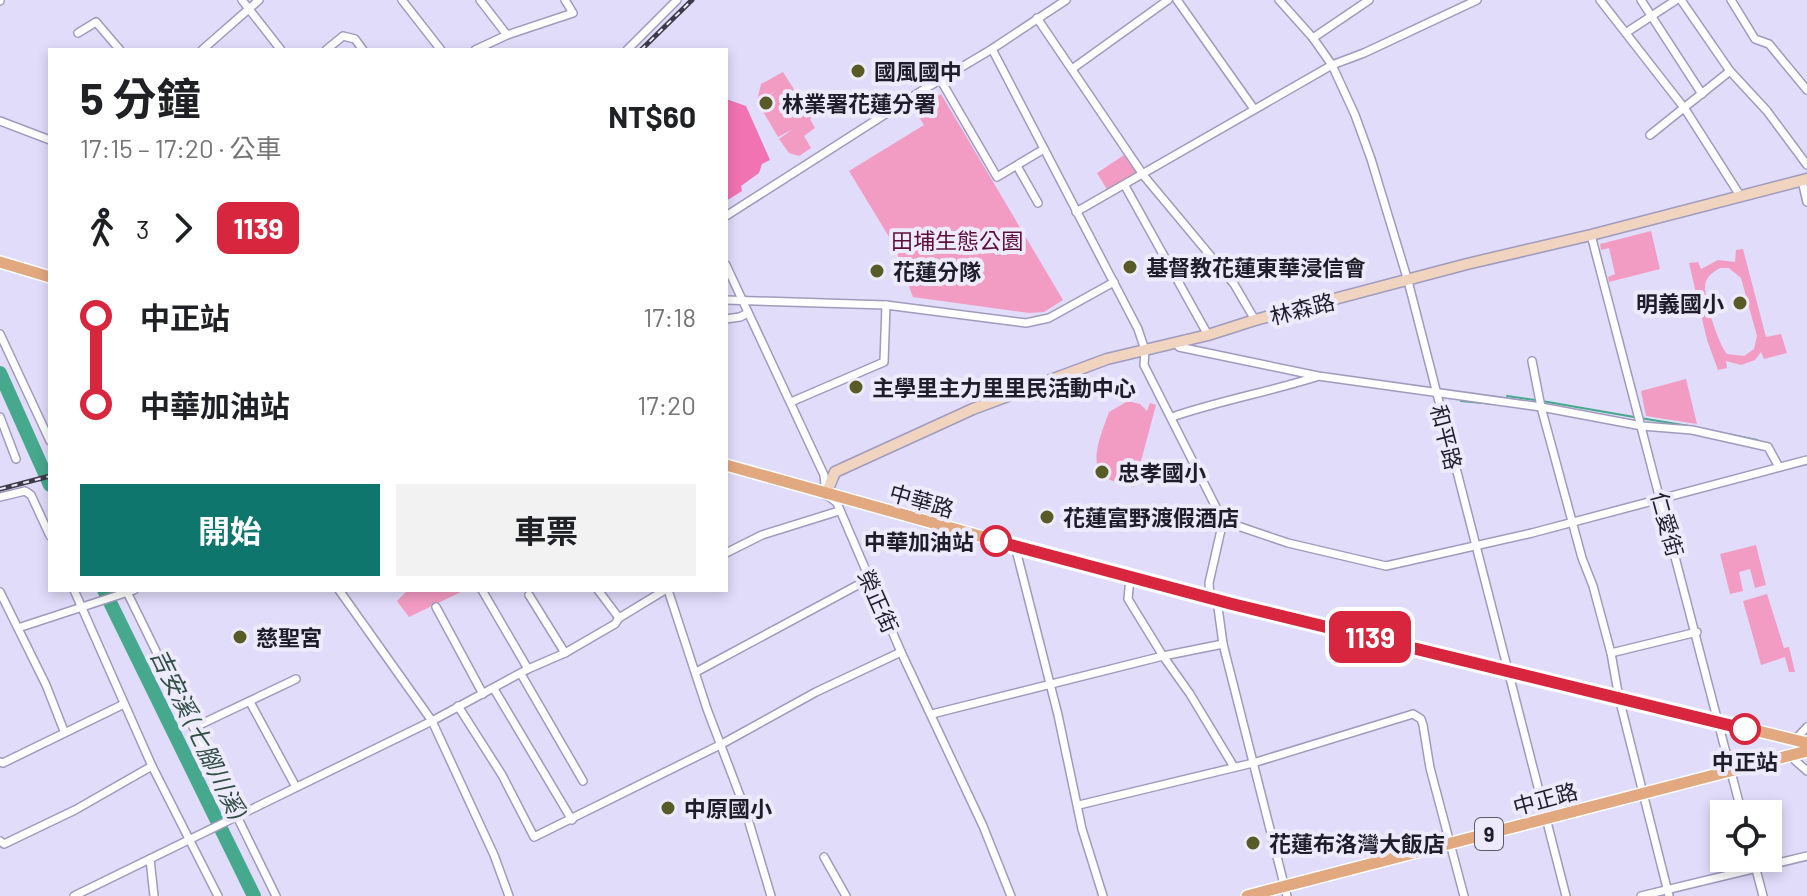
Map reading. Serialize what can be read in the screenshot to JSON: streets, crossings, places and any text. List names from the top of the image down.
{
  "streets": {
    "main road": ["中華路", "中正路", "9"],
    "street": [
      "林森路",
      "和平路",
      "仁愛街",
      "榮正街"
    ]
  },
  "crossings": [
    ["林森路", "和平路"],
    ["林森路", "中華路"],
    ["林森路", "仁愛街"],
    ["林森路", "榮正街"],
    ["和平路", "中華路"],
    ["和平路", "中正路"],
    ["中華路", "仁愛街"],
    ["中華路", "榮正街"],
    ["仁愛街", "中正路"]
  ],
  "water": ["吉安溪 (七腳川溪)"],
  "parks": ["田埔生態公園"],
  "places": [
    "國風國中",
    "林業署花蓮分署",
    "基督教花蓮東華浸信會",
    "花蓮分隊",
    "明義國小",
    "主學里主力里里民活動中心",
    "忠孝國小",
    "花蓮富野渡假酒店",
    "中華加油站",
    "慈聖宮",
    "中正站",
    "中原國小",
    "花蓮布洛灣大飯店"
  ],
  "lines": ["bus line 1139"],
  "page": {
    "on_map": "1139",
    "heading": ["5 分鐘", "17:15 – 17:20 · 公車", "NT$60"],
    "legs": ["3", "1139"],
    "list": [
      {
        "name": "中正站",
        "value": "17:18"
      },
      {
        "name": "中華加油站",
        "value": "17:20"
      }
    ],
    "buttons": ["開始", "車票"]
  }
}
